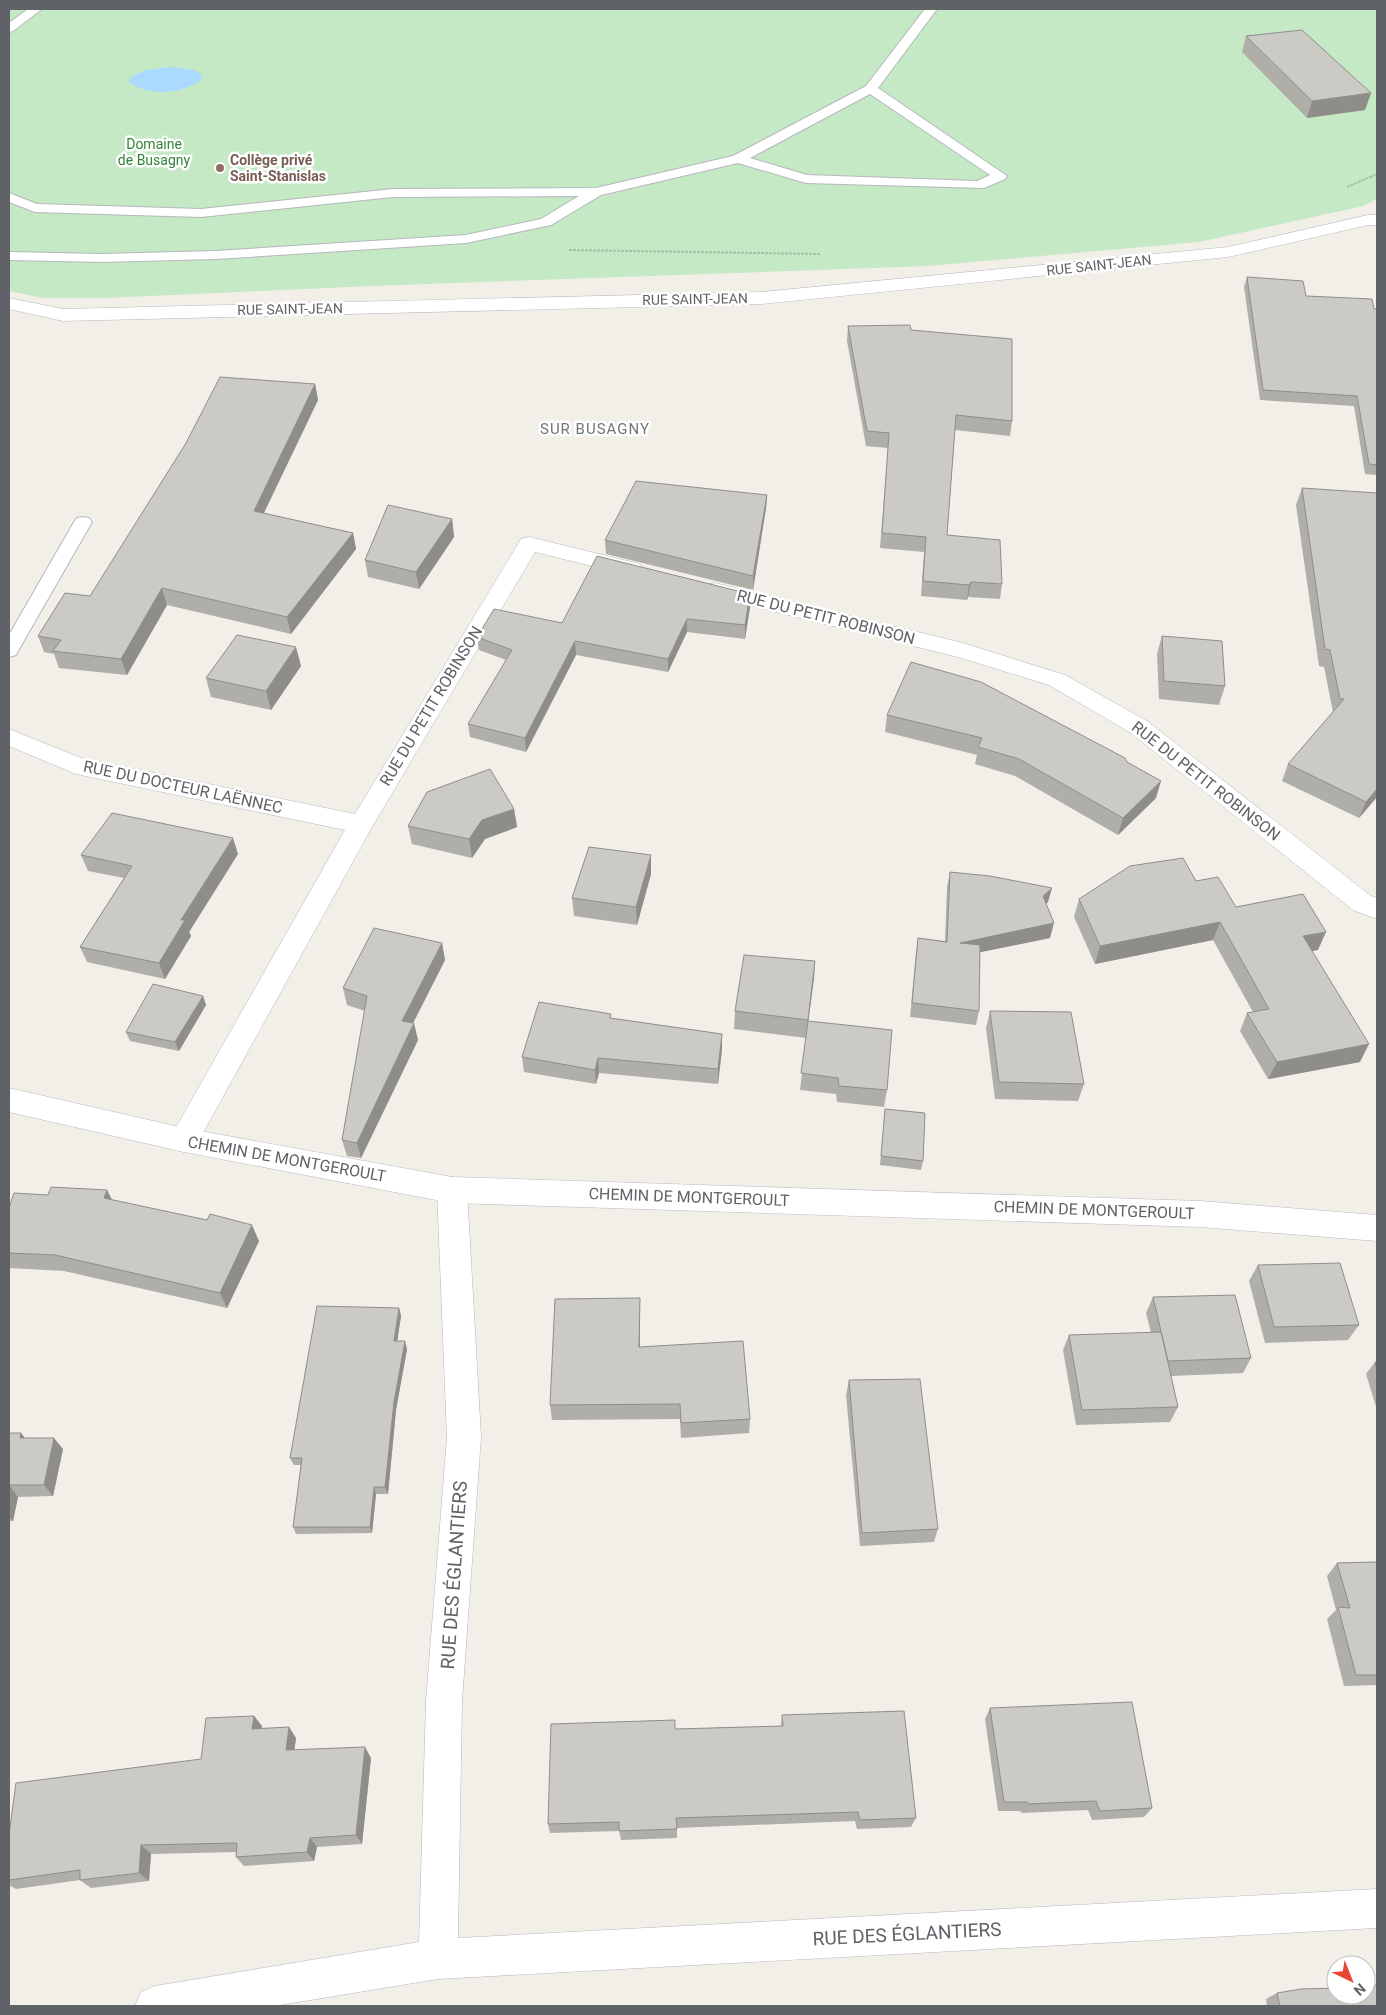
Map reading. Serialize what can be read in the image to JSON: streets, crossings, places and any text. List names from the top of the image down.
{
  "streets": {
    "street": [
      "RUE SAINT-JEAN",
      "RUE DU PETIT ROBINSON",
      "RUE DU DOCTEUR LAËNNEC",
      "CHEMIN DE MONTGEROULT",
      "RUE DES ÉGLANTIERS"
    ]
  },
  "crossings": [
    ["RUE DU PETIT ROBINSON", "RUE DU DOCTEUR LAËNNEC"],
    ["RUE DU PETIT ROBINSON", "CHEMIN DE MONTGEROULT"],
    ["CHEMIN DE MONTGEROULT", "RUE DES ÉGLANTIERS"]
  ],
  "districts": ["SUR BUSAGNY"],
  "parks": ["Domaine de Busagny"],
  "places": ["Collège privé Saint-Stanislas"],
  "north": "bottom right"
}
